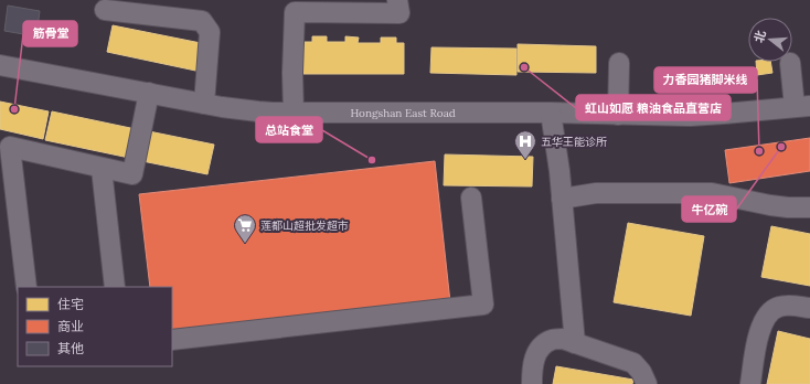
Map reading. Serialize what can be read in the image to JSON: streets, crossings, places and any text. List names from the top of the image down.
{
  "streets": {
    "street": ["Hongshan East Road"]
  },
  "places": {
    "other": [
      "虹山如愿 粮油食品直营店",
      "筋骨堂",
      "牛亿碗",
      "力香园猪脚米线",
      "总站食堂"
    ],
    "hospital": ["五华王能诊所"],
    "supermarket": ["莲都山超批发超市"]
  },
  "legend": ["住宅", "商业", "其他"],
  "north": "left"
}
